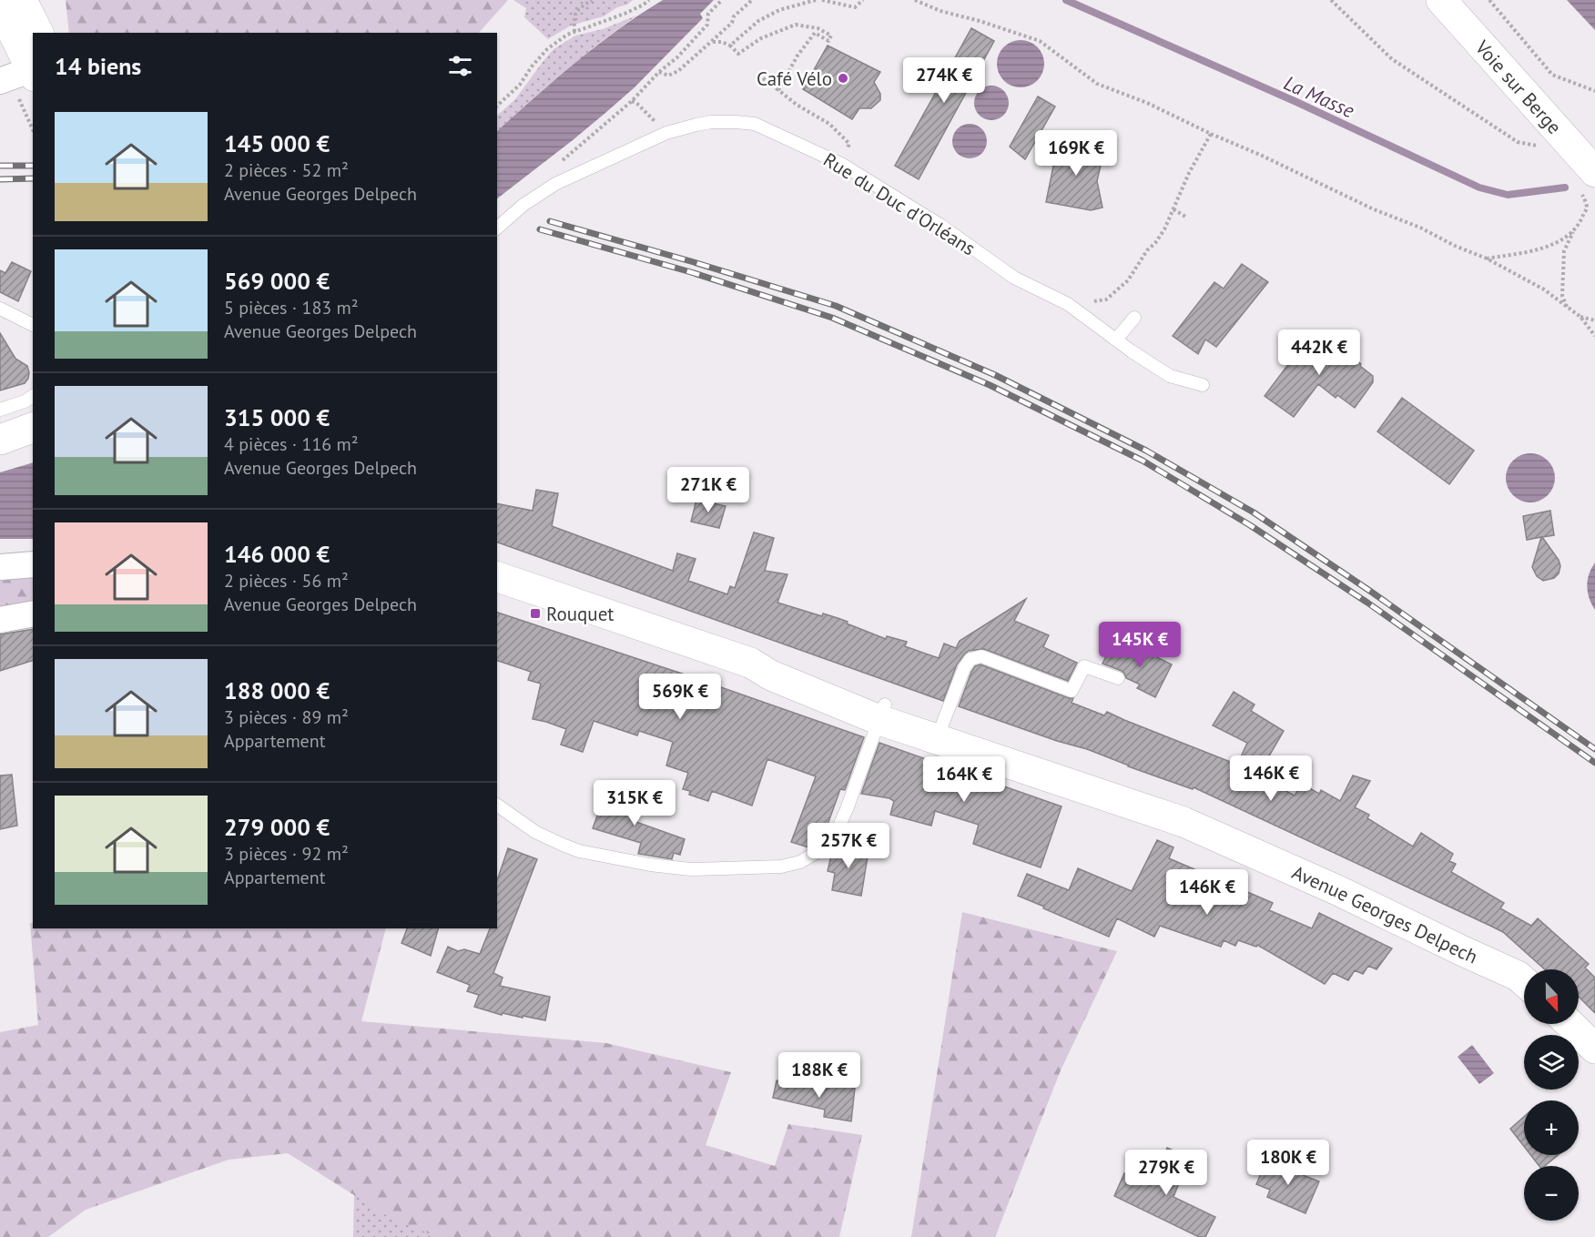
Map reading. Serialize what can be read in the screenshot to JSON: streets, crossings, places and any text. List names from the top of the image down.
{
  "streets": {
    "main road": ["Voie sur Berge", "Avenue Georges Delpech"],
    "lane": ["Rue du Duc d'Orléans"]
  },
  "water": ["La Masse"],
  "places": {
    "other": ["Café Vélo"],
    "transit": ["Rouquet"]
  },
  "north": "bottom",
  "page": {
    "heading": "14 biens",
    "price": [
      "274K €",
      "169K €",
      "442K €",
      "271K €",
      "145K €",
      "569K €",
      "146K €",
      "164K €",
      "315K €",
      "257K €",
      "146K €",
      "188K €",
      "180K €",
      "279K €"
    ],
    "list": [
      {
        "name": "145 000 €",
        "note": "2 pièces · 52 m² · Avenue Georges Delpech"
      },
      {
        "name": "569 000 €",
        "note": "5 pièces · 183 m² · Avenue Georges Delpech"
      },
      {
        "name": "315 000 €",
        "note": "4 pièces · 116 m² · Avenue Georges Delpech"
      },
      {
        "name": "146 000 €",
        "note": "2 pièces · 56 m² · Avenue Georges Delpech"
      },
      {
        "name": "188 000 €",
        "note": "3 pièces · 89 m² · Appartement"
      },
      {
        "name": "279 000 €",
        "note": "3 pièces · 92 m² · Appartement"
      }
    ],
    "map_buttons": ["+", "−"]
  }
}
